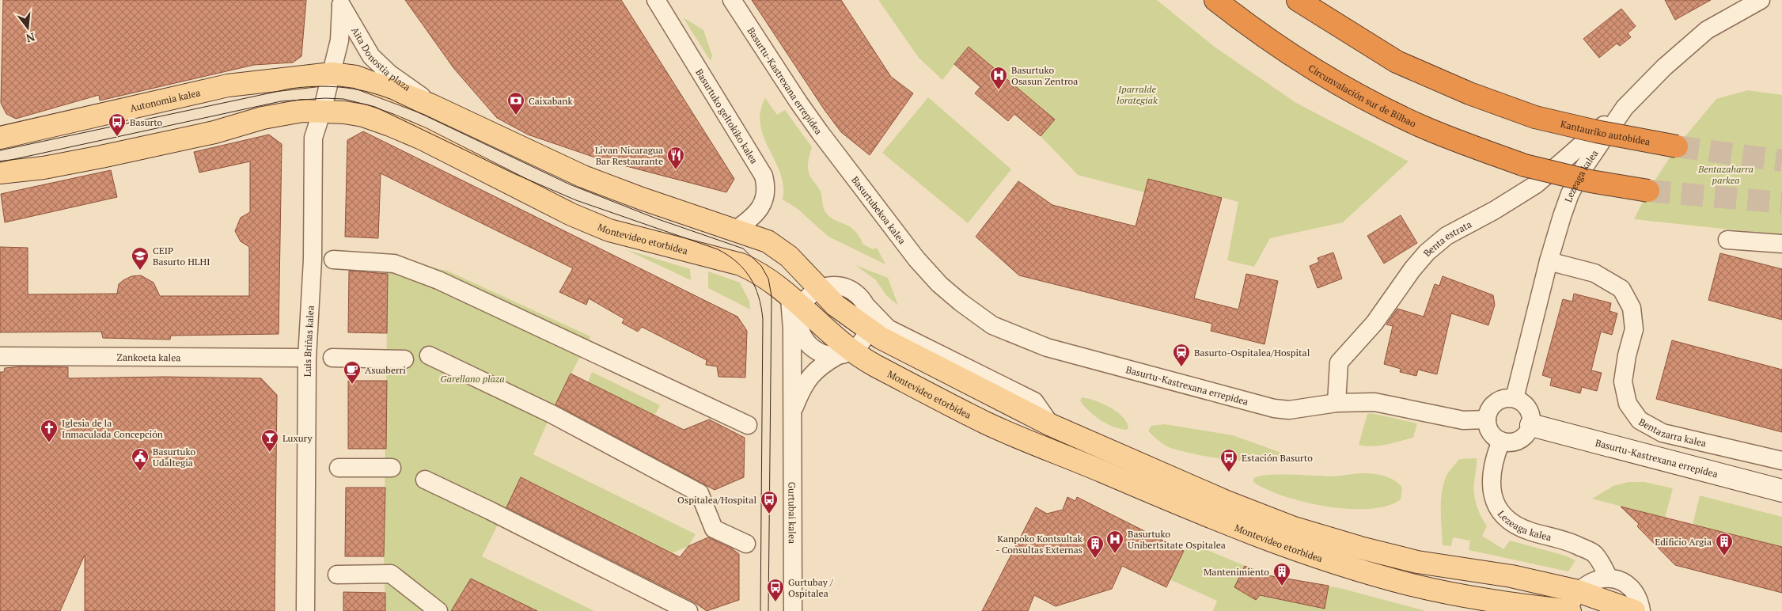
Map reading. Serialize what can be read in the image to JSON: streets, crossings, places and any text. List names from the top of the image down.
{
  "streets": {
    "highway": ["Circunvalación sur de Bilbao", "Kantauriko autobidea"],
    "main road": ["Autonomia kalea", "Montevideo etorbidea"],
    "street": [
      "Aita Donostia plaza",
      "Basurtu-Kastrexana errepidea",
      "Basurtuko geltokiko kalea",
      "Lezeaga kalea",
      "Basurtubekoa kalea",
      "Benta estrata",
      "Luis Briñas kalea",
      "Zankoeta kalea",
      "Bentazarra kalea",
      "Gurtubai kalea"
    ]
  },
  "crossings": [
    ["Aita Donostia plaza", "Autonomia kalea"],
    ["Aita Donostia plaza", "Montevideo etorbidea"],
    ["Aita Donostia plaza", "Luis Briñas kalea"],
    ["Basurtu-Kastrexana errepidea", "Lezeaga kalea"],
    ["Basurtu-Kastrexana errepidea", "Basurtubekoa kalea"],
    ["Basurtu-Kastrexana errepidea", "Benta estrata"],
    ["Autonomia kalea", "Montevideo etorbidea"],
    ["Autonomia kalea", "Luis Briñas kalea"],
    ["Basurtuko geltokiko kalea", "Montevideo etorbidea"],
    ["Lezeaga kalea", "Benta estrata"],
    ["Lezeaga kalea", "Bentazarra kalea"],
    ["Montevideo etorbidea", "Luis Briñas kalea"],
    ["Montevideo etorbidea", "Gurtubai kalea"]
  ],
  "parks": ["Iparralde lorategiak", "Bentazaharra parkea", "Garellano plaza"],
  "places": {
    "hospital": ["Basurtuko Osasun Zentroa", "Basurtuko Unibertsitate Ospitalea"],
    "bank": ["Caixabank"],
    "bus stop": [
      "Basurto",
      "Estación Basurto",
      "Ospitalea/Hospital",
      "Gurtubay / Ospitalea"
    ],
    "restaurant": ["Livan Nicaragua Bar Restaurante"],
    "school or university": ["CEIP Basurto HLHI"],
    "station": ["Basurto-Ospitalea/Hospital"],
    "cafe": ["Asuaberri"],
    "church": ["Iglesia de la Inmaculada Concepción"],
    "bar": ["Luxury"],
    "public building": ["Basurtuko Udaltegia"],
    "building": ["Edificio Argia", "Kanpoko Kontsultak - Consultas Externas", "Mantenimiento"]
  },
  "north": "bottom"
}
